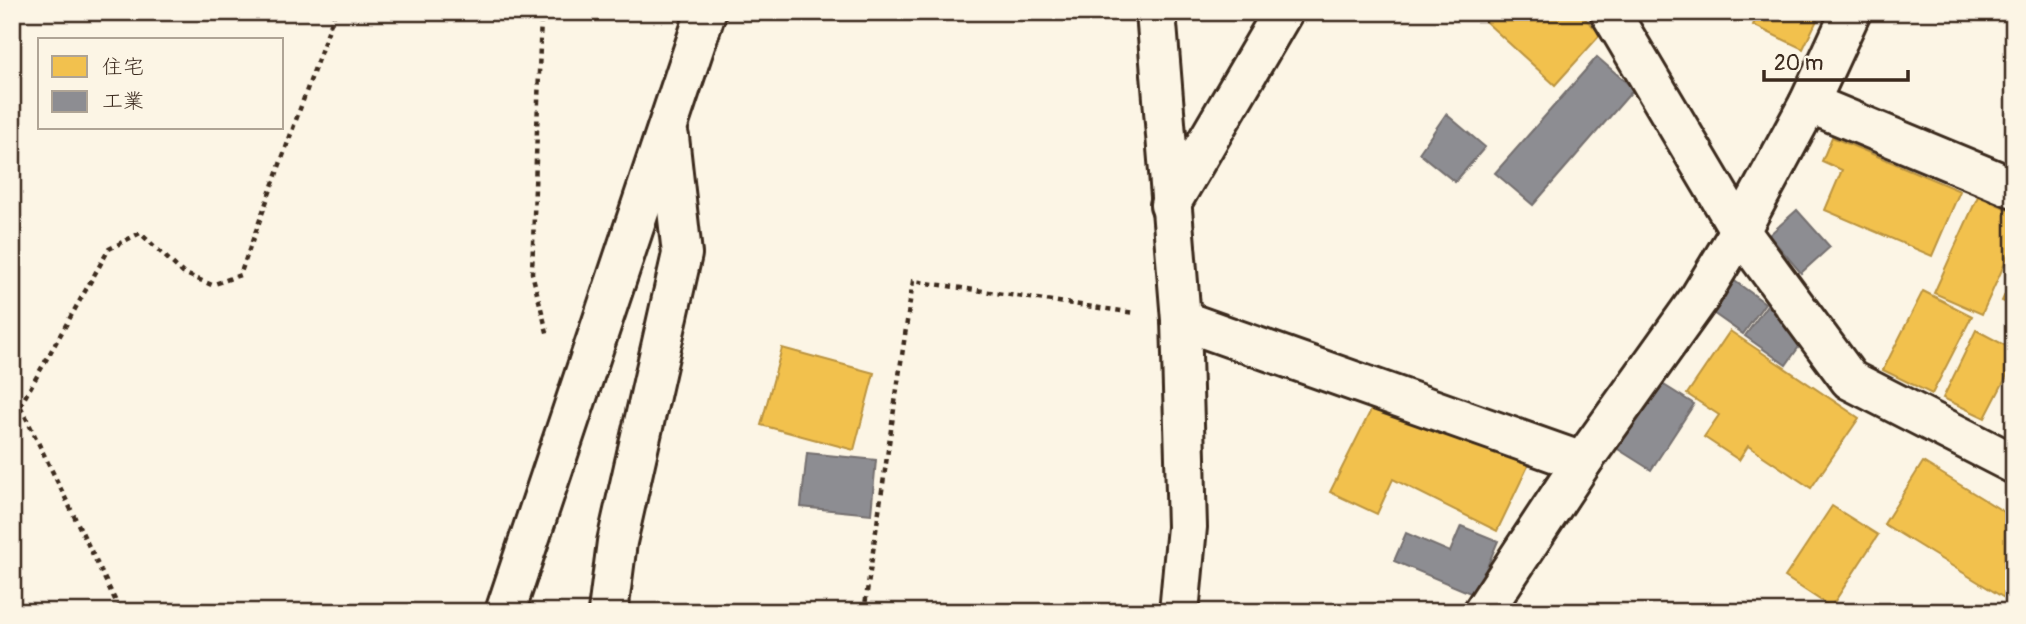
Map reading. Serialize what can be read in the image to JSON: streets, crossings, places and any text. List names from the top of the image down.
{
  "legend": ["住宅", "工業"],
  "scale_bar": "20 m"
}
